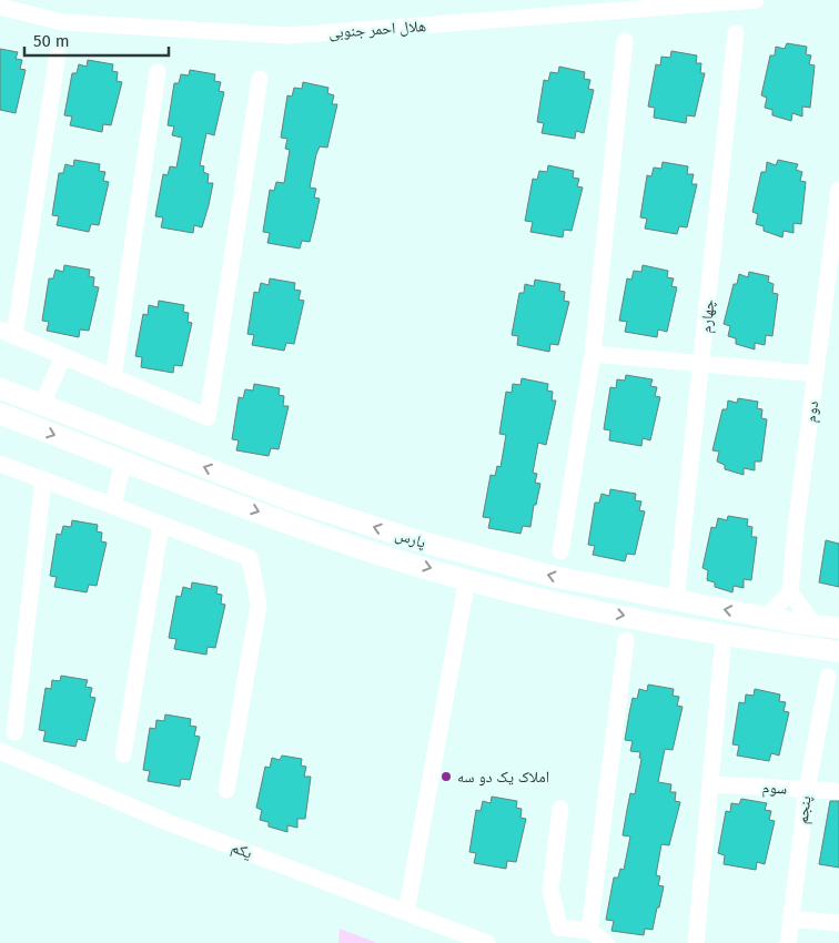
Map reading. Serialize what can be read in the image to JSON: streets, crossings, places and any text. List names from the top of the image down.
{
  "streets": {
    "street": [
      "هلال احمر جنوبی",
      "چهارم",
      "دوم",
      "پارس",
      "سوم",
      "پنجم",
      "یکم"
    ]
  },
  "crossings": [
    ["چهارم", "پارس"],
    ["سوم", "پنجم"]
  ],
  "places": ["املاک یک دو سه"],
  "scale_bar": "50 m"
}
